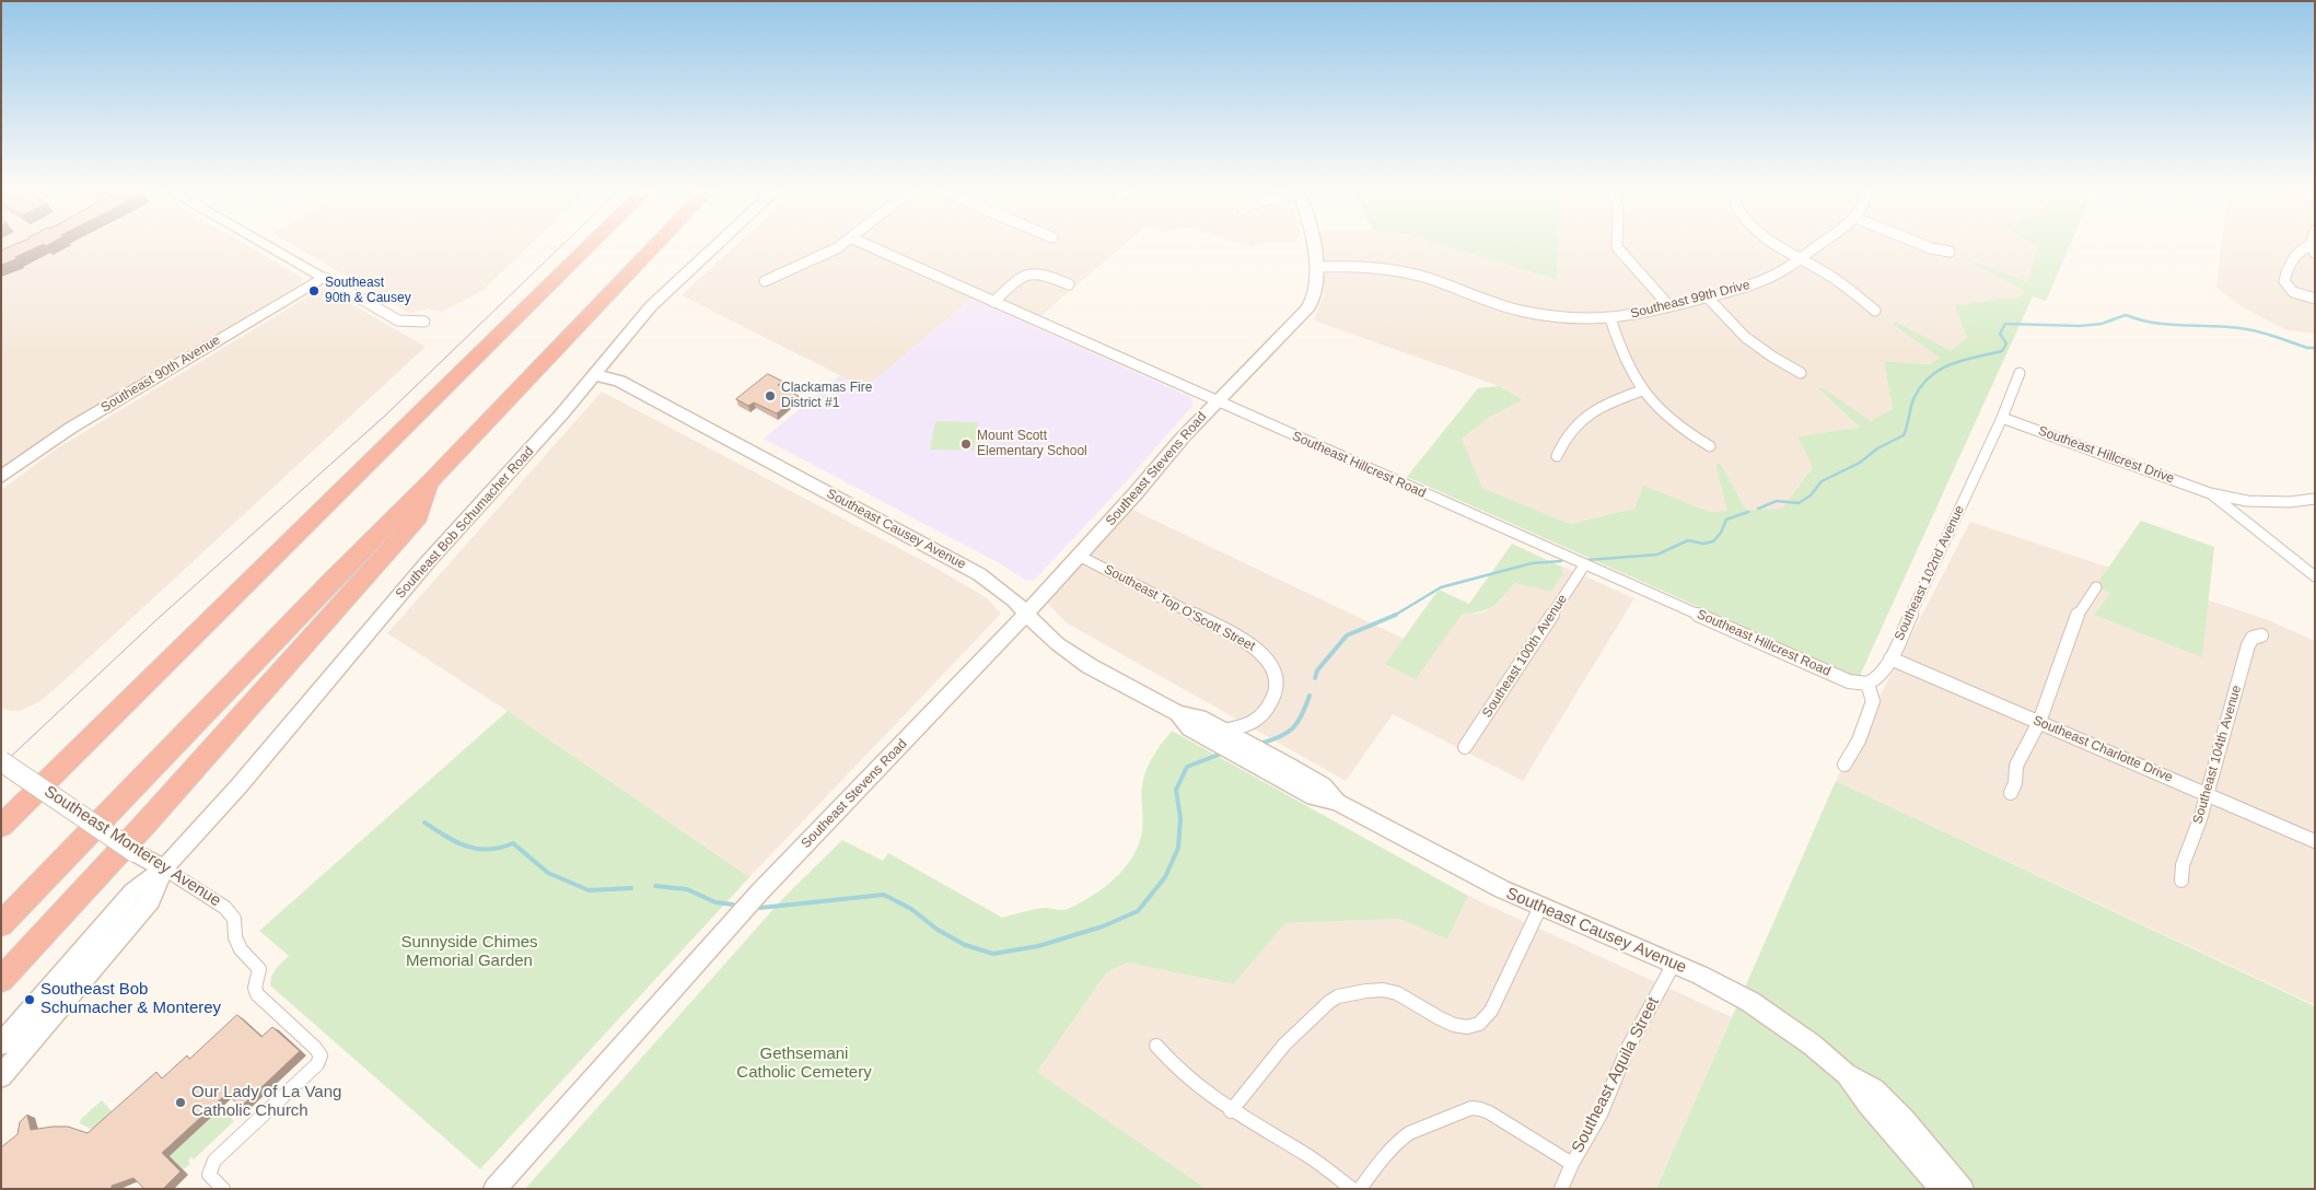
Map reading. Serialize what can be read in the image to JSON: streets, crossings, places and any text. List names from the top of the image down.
{
  "streets": {
    "street": [
      "Southeast 99th Drive",
      "Southeast 90th Avenue",
      "Southeast Hillcrest Drive",
      "Southeast Hillcrest Road",
      "Southeast Stevens Road",
      "Southeast Bob Schumacher Road",
      "Southeast Causey Avenue",
      "Southeast 102nd Avenue",
      "Southeast Top O'Scott Street",
      "Southeast 100th Avenue",
      "Southeast Charlotte Drive",
      "Southeast 104th Avenue",
      "Southeast Monterey Avenue",
      "Southeast Aquila Street"
    ]
  },
  "crossings": [
    ["Southeast 99th Drive", "Southeast Stevens Road"],
    ["Southeast Hillcrest Drive", "Southeast 102nd Avenue"],
    ["Southeast Hillcrest Road", "Southeast Stevens Road"],
    ["Southeast Hillcrest Road", "Southeast 102nd Avenue"],
    ["Southeast Hillcrest Road", "Southeast 100th Avenue"],
    ["Southeast Stevens Road", "Southeast Causey Avenue"],
    ["Southeast Stevens Road", "Southeast Top O'Scott Street"],
    ["Southeast Bob Schumacher Road", "Southeast Causey Avenue"],
    ["Southeast Bob Schumacher Road", "Southeast Monterey Avenue"],
    ["Southeast Causey Avenue", "Southeast Top O'Scott Street"],
    ["Southeast Causey Avenue", "Southeast Aquila Street"],
    ["Southeast 102nd Avenue", "Southeast Charlotte Drive"],
    ["Southeast Charlotte Drive", "Southeast 104th Avenue"]
  ],
  "parks": ["Sunnyside Chimes Memorial Garden", "Gethsemani Catholic Cemetery"],
  "places": [
    "Southeast 90th & Causey",
    "Clackamas Fire District #1",
    "Mount Scott Elementary School",
    "Southeast Bob Schumacher & Monterey",
    "Our Lady of La Vang Catholic Church"
  ]
}
